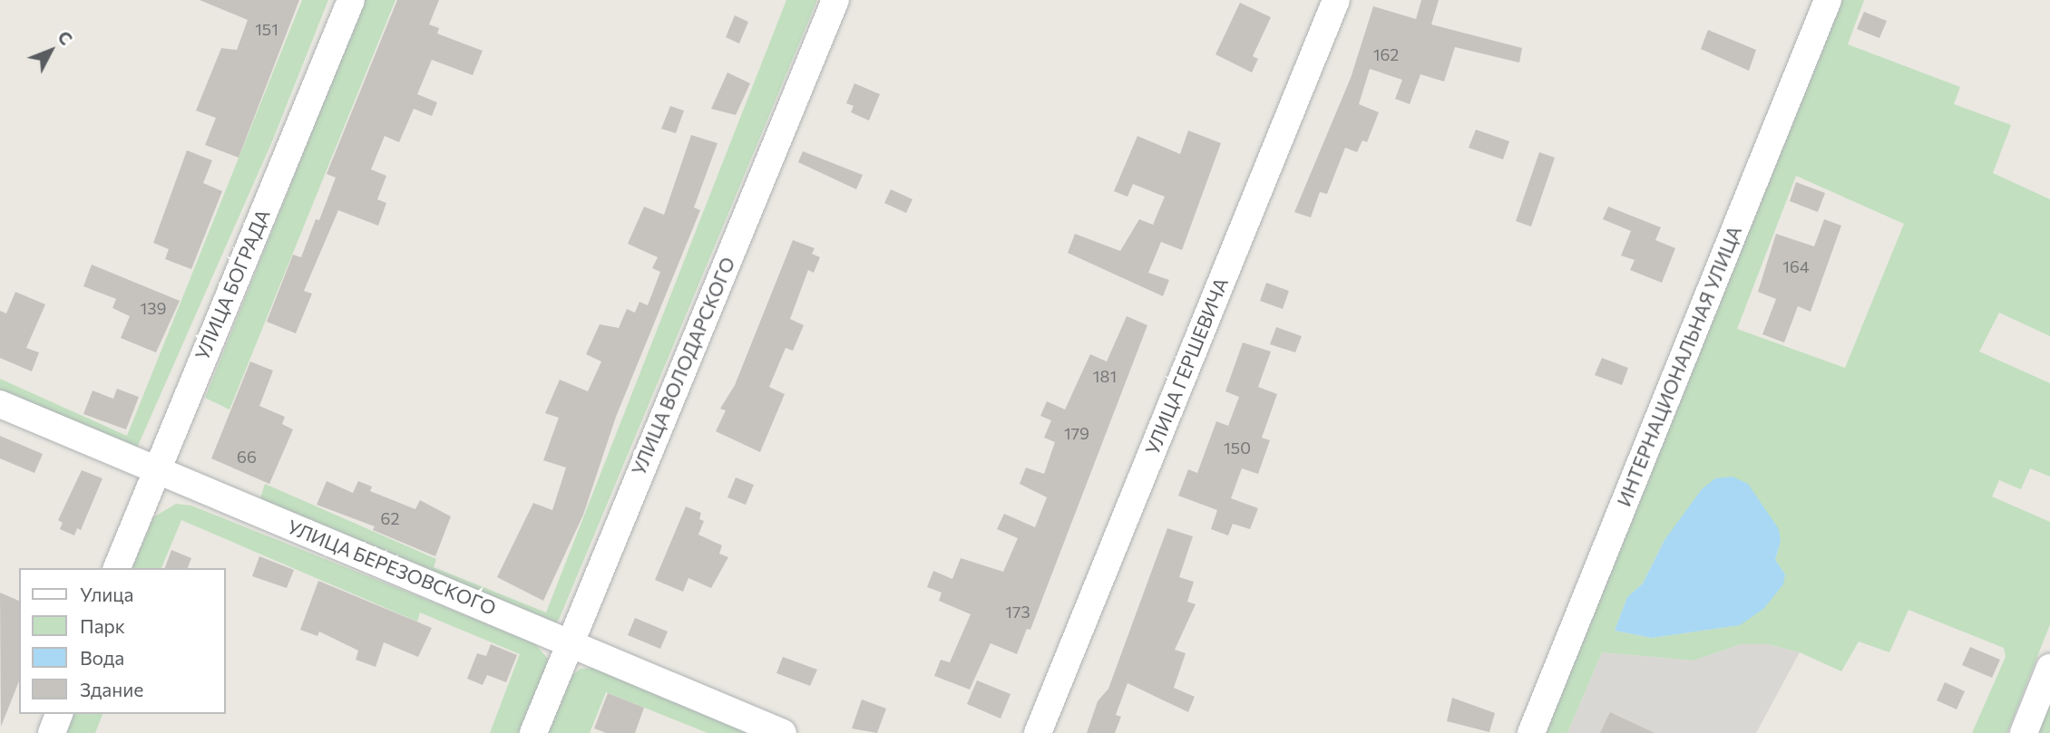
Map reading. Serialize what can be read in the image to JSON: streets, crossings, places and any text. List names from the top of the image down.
{
  "streets": {
    "street": [
      "УЛИЦА БОГРАДА",
      "УЛИЦА ВОЛОДАРСКОГО",
      "УЛИЦА ГЕРШЕВИЧА",
      "ИНТЕРНАЦИОНАЛЬНАЯ УЛИЦА",
      "УЛИЦА БЕРЕЗОВСКОГО"
    ]
  },
  "crossings": [
    ["УЛИЦА БОГРАДА", "УЛИЦА БЕРЕЗОВСКОГО"],
    ["УЛИЦА ВОЛОДАРСКОГО", "УЛИЦА БЕРЕЗОВСКОГО"]
  ],
  "house_numbers": [
    "151",
    "162",
    "164",
    "139",
    "181",
    "179",
    "150",
    "66",
    "62",
    "173"
  ],
  "legend": [
    "Улица",
    "Парк",
    "Вода",
    "Здание"
  ],
  "north": "top right"
}
